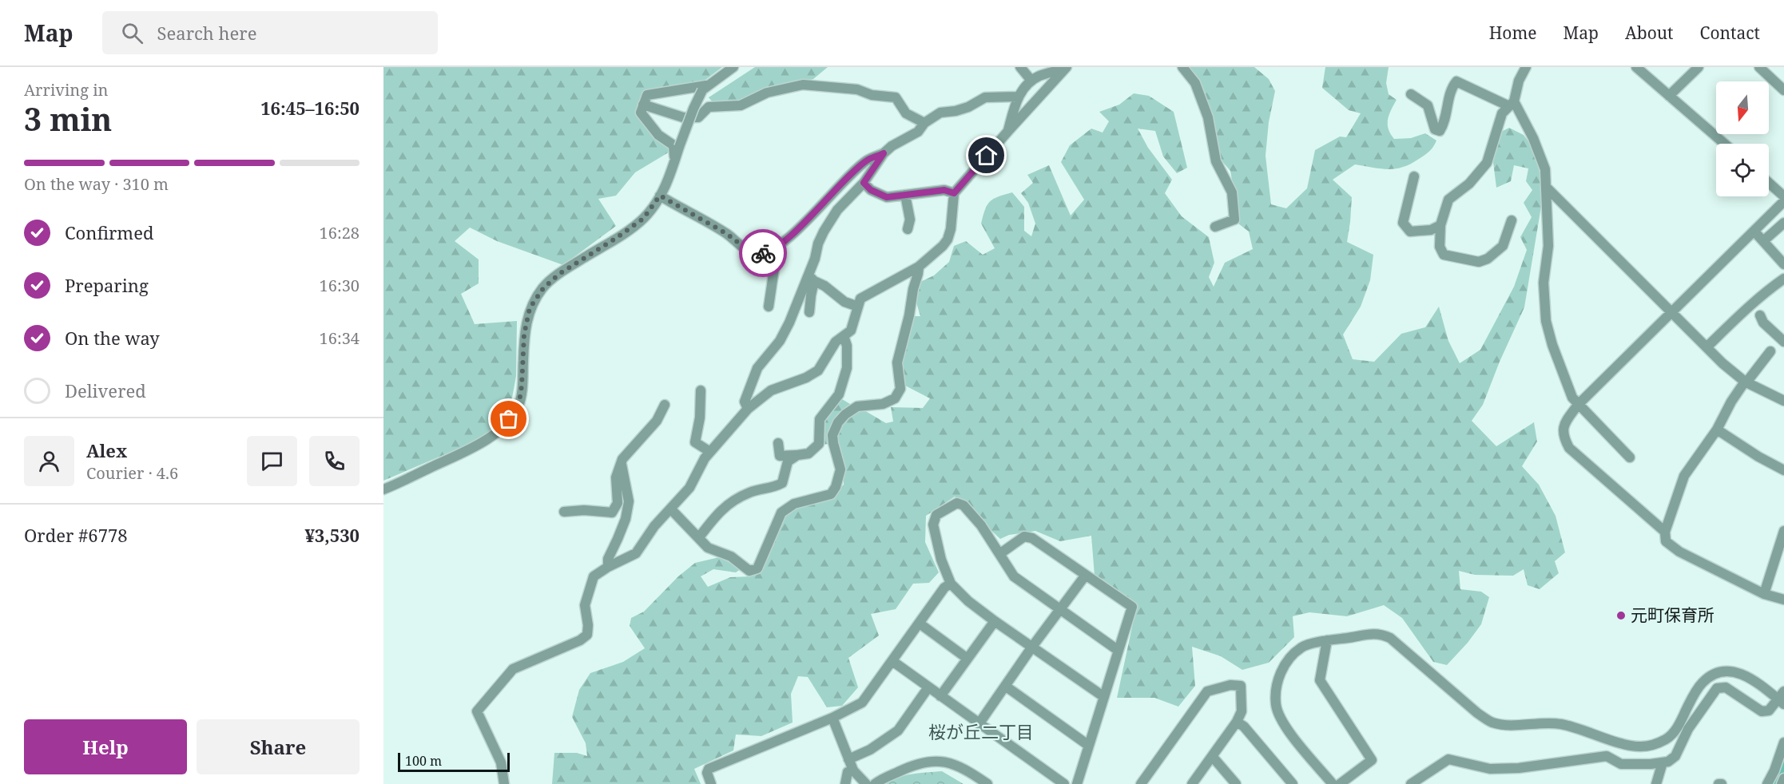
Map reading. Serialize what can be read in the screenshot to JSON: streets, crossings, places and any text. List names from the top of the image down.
{
  "districts": ["桜が丘二丁目"],
  "places": ["元町保育所"],
  "scale_bar": "100 m",
  "north": "bottom",
  "page": {
    "header": "Map",
    "search": "Search here",
    "nav": [
      "Home",
      "Map",
      "About",
      "Contact"
    ],
    "heading": ["3 min", "Arriving in", "16:45–16:50"],
    "panel": [
      "Alex",
      "Courier · 4.6",
      "Order #6778",
      "¥3,530"
    ],
    "bar": "On the way · 310 m",
    "list": [
      ["Confirmed", "16:28"],
      ["Preparing", "16:30"],
      ["On the way", "16:34"],
      "Delivered"
    ],
    "buttons": ["Help", "Share"],
    "scale": "100 m"
  }
}
